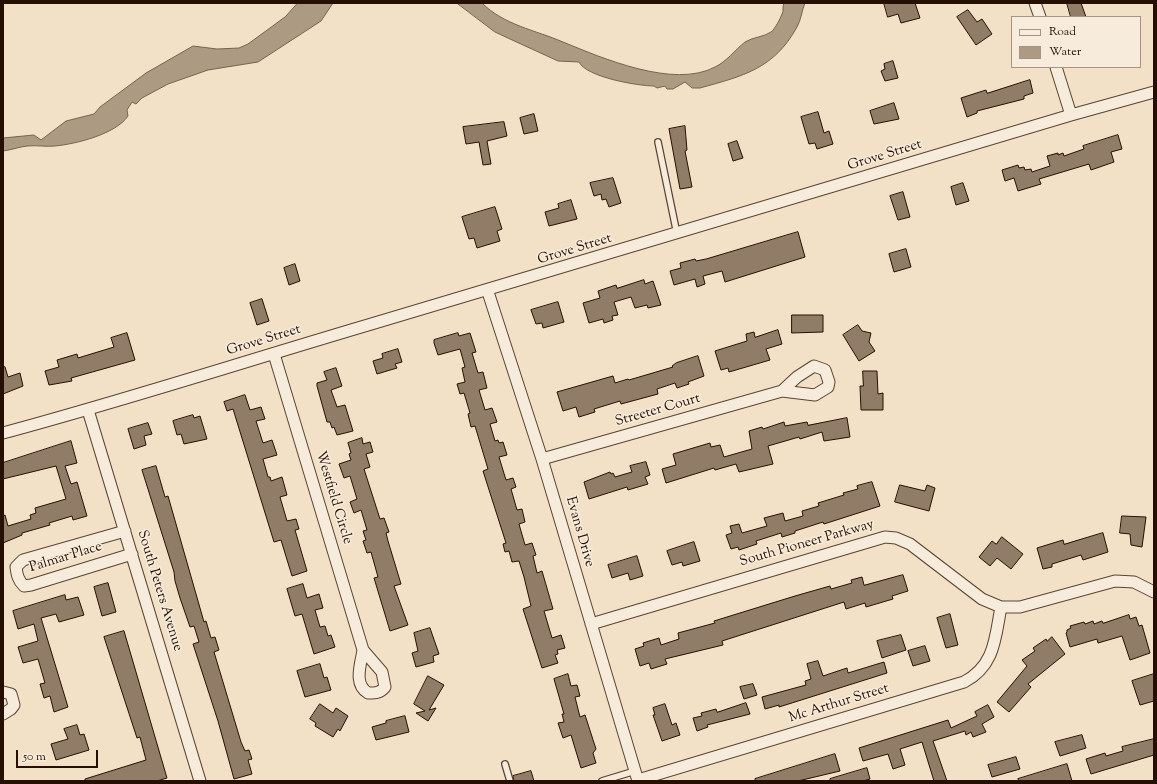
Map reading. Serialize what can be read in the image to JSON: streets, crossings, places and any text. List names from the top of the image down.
{
  "streets": {
    "street": [
      "Grove Street",
      "Streeter Court",
      "Westfield Circle",
      "Evans Drive",
      "South Pioneer Parkway",
      "Palmar Place",
      "South Peters Avenue",
      "Mc Arthur Street"
    ]
  },
  "crossings": [
    ["Grove Street", "Westfield Circle"],
    ["Grove Street", "Evans Drive"],
    ["Grove Street", "South Peters Avenue"],
    ["Streeter Court", "Evans Drive"],
    ["Evans Drive", "South Pioneer Parkway"],
    ["Evans Drive", "Mc Arthur Street"],
    ["South Pioneer Parkway", "Mc Arthur Street"],
    ["Palmar Place", "South Peters Avenue"]
  ],
  "legend": ["Road", "Water"],
  "scale_bar": "50 m"
}
